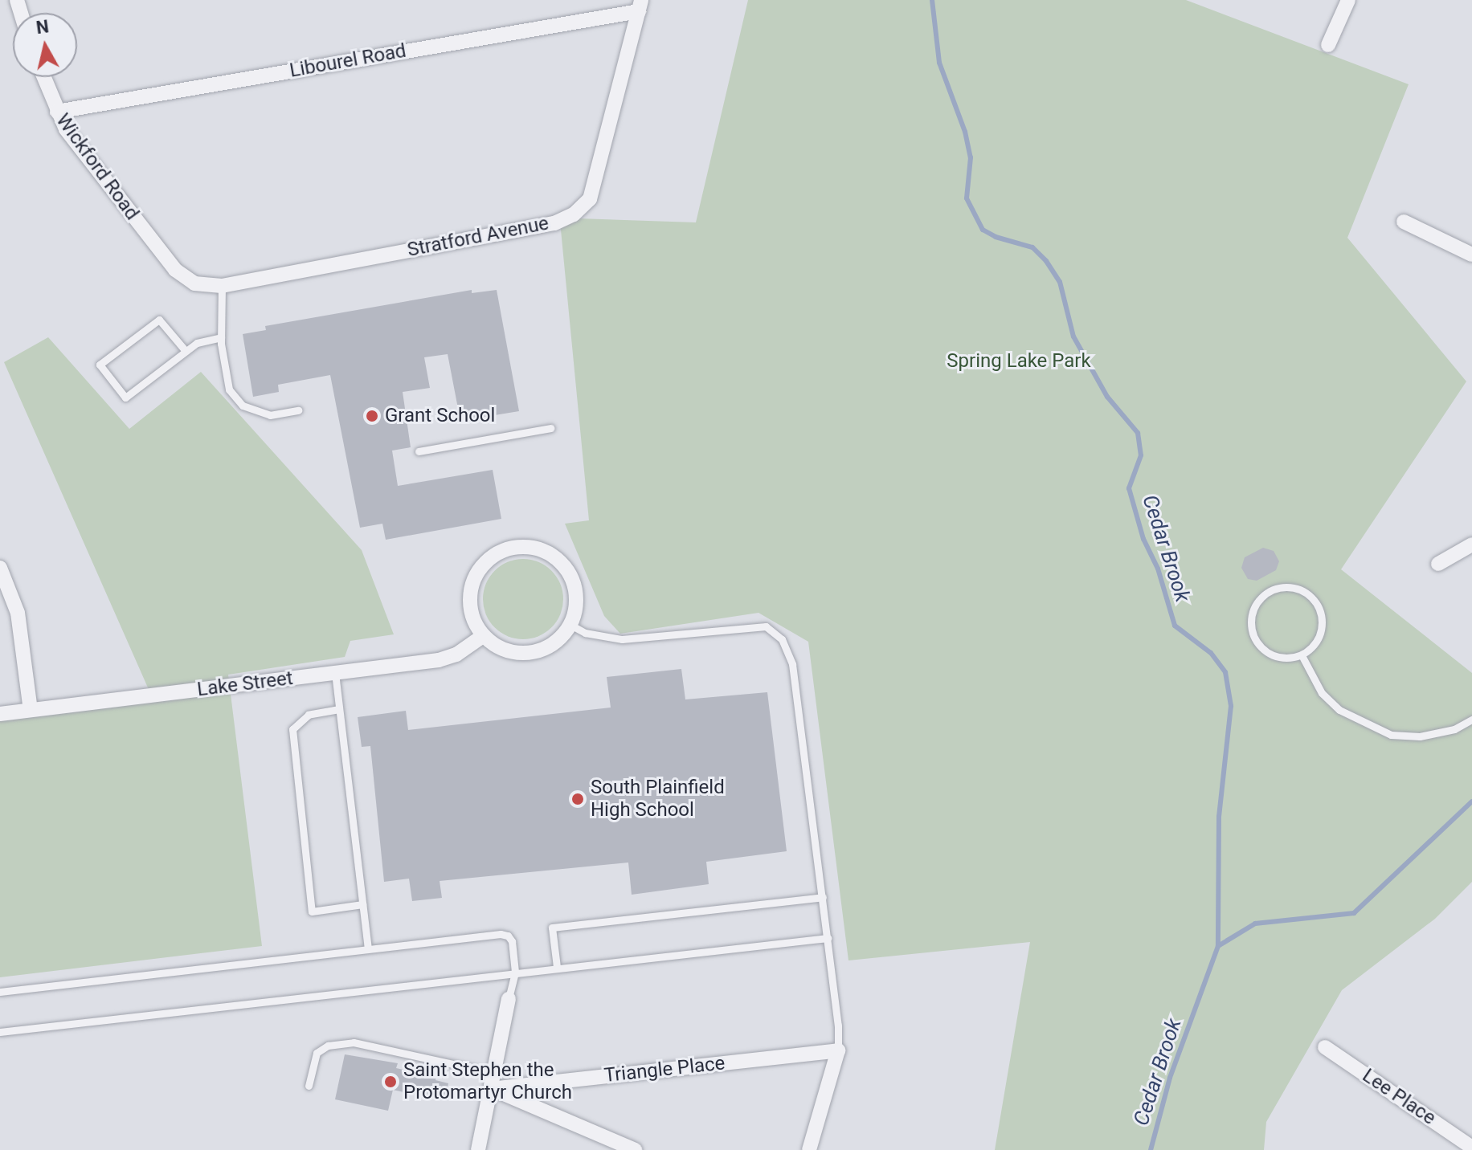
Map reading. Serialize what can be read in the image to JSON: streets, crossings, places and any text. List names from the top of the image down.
{
  "streets": {
    "street": [
      "Libourel Road",
      "Wickford Road",
      "Stratford Avenue",
      "Lake Street",
      "Triangle Place",
      "Lee Place"
    ]
  },
  "crossings": [
    ["Libourel Road", "Wickford Road"],
    ["Libourel Road", "Stratford Avenue"],
    ["Wickford Road", "Stratford Avenue"]
  ],
  "water": ["Cedar Brook"],
  "parks": ["Spring Lake Park"],
  "places": ["Grant School", "South Plainfield High School", "Saint Stephen the Protomartyr Church"],
  "north": "top"
}
